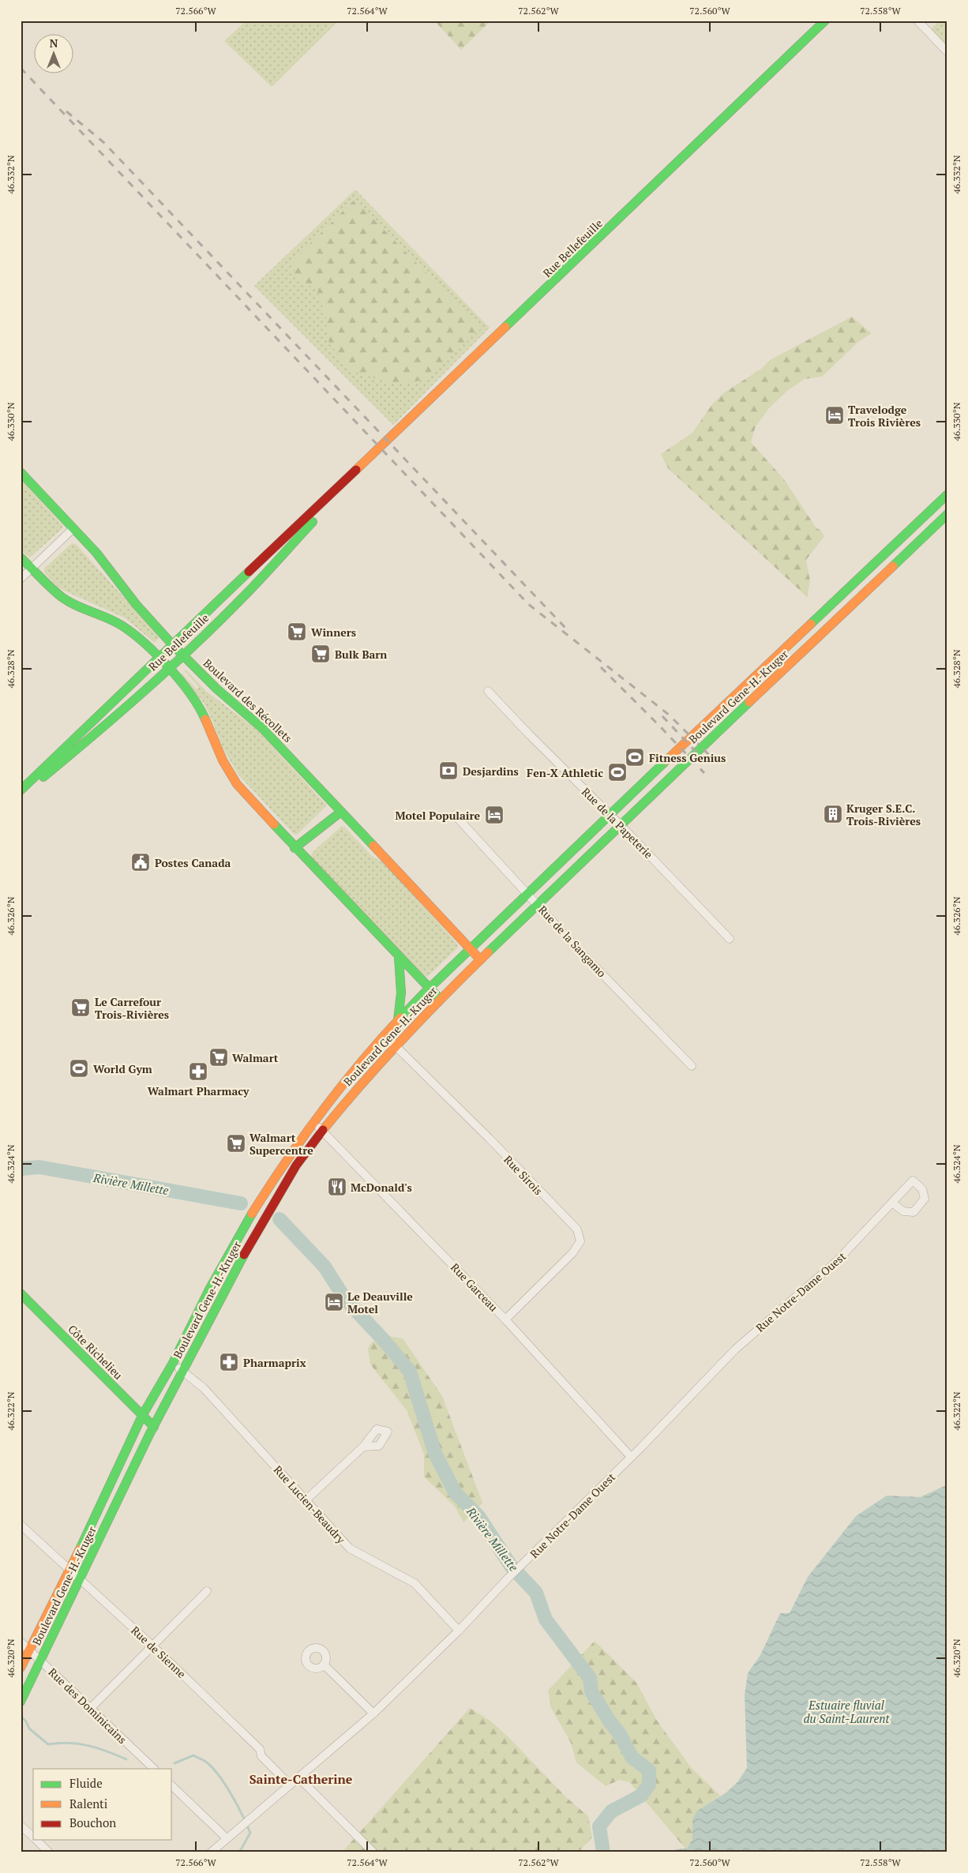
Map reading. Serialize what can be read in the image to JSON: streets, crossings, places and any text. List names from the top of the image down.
{
  "streets": {
    "main road": [
      "Rue Bellefeuille",
      "Boulevard Gene-H.-Kruger",
      "Boulevard des Récollets",
      "Côte Richelieu"
    ],
    "street": [
      "Rue de la Papeterie",
      "Rue de la Sangamo",
      "Rue Sirois",
      "Rue Garceau",
      "Rue Notre-Dame Ouest",
      "Rue Lucien-Beaudry",
      "Rue de Sienne",
      "Rue des Dominicains"
    ]
  },
  "crossings": [
    ["Rue Bellefeuille", "Boulevard des Récollets"],
    ["Boulevard Gene-H.-Kruger", "Boulevard des Récollets"],
    ["Boulevard Gene-H.-Kruger", "Rue de la Papeterie"],
    ["Boulevard Gene-H.-Kruger", "Rue de la Sangamo"],
    ["Boulevard Gene-H.-Kruger", "Rue Sirois"],
    ["Boulevard Gene-H.-Kruger", "Rue Garceau"],
    ["Boulevard Gene-H.-Kruger", "Côte Richelieu"],
    ["Boulevard Gene-H.-Kruger", "Rue Lucien-Beaudry"],
    ["Boulevard Gene-H.-Kruger", "Rue de Sienne"],
    ["Boulevard Gene-H.-Kruger", "Rue des Dominicains"],
    ["Rue Sirois", "Rue Garceau"],
    ["Rue Garceau", "Rue Notre-Dame Ouest"],
    ["Rue Notre-Dame Ouest", "Rue Lucien-Beaudry"],
    ["Rue Notre-Dame Ouest", "Rue de Sienne"]
  ],
  "districts": ["Sainte-Catherine"],
  "water": ["Rivière Millette", "Estuaire fluvial du Saint-Laurent"],
  "places": {
    "hotel": ["Travelodge Trois Rivières", "Motel Populaire", "Le Deauville Motel"],
    "supermarket": [
      "Winners",
      "Bulk Barn",
      "Le Carrefour Trois-Rivières",
      "Walmart",
      "Walmart Supercentre"
    ],
    "sports": ["Fitness Genius", "Fen-X Athletic", "World Gym"],
    "bank": ["Desjardins"],
    "building": ["Kruger S.E.C. Trois-Rivières"],
    "public building": ["Postes Canada"],
    "pharmacy": ["Walmart Pharmacy", "Pharmaprix"],
    "restaurant": ["McDonald's"]
  },
  "legend": ["Fluide", "Ralenti", "Bouchon"],
  "north": "top",
  "coordinates": [
    "72.566°W",
    "72.564°W",
    "72.562°W",
    "72.560°W",
    "72.558°W",
    "46.332°N",
    "46.330°N",
    "46.328°N",
    "46.326°N",
    "46.324°N",
    "46.322°N",
    "46.320°N"
  ]
}
